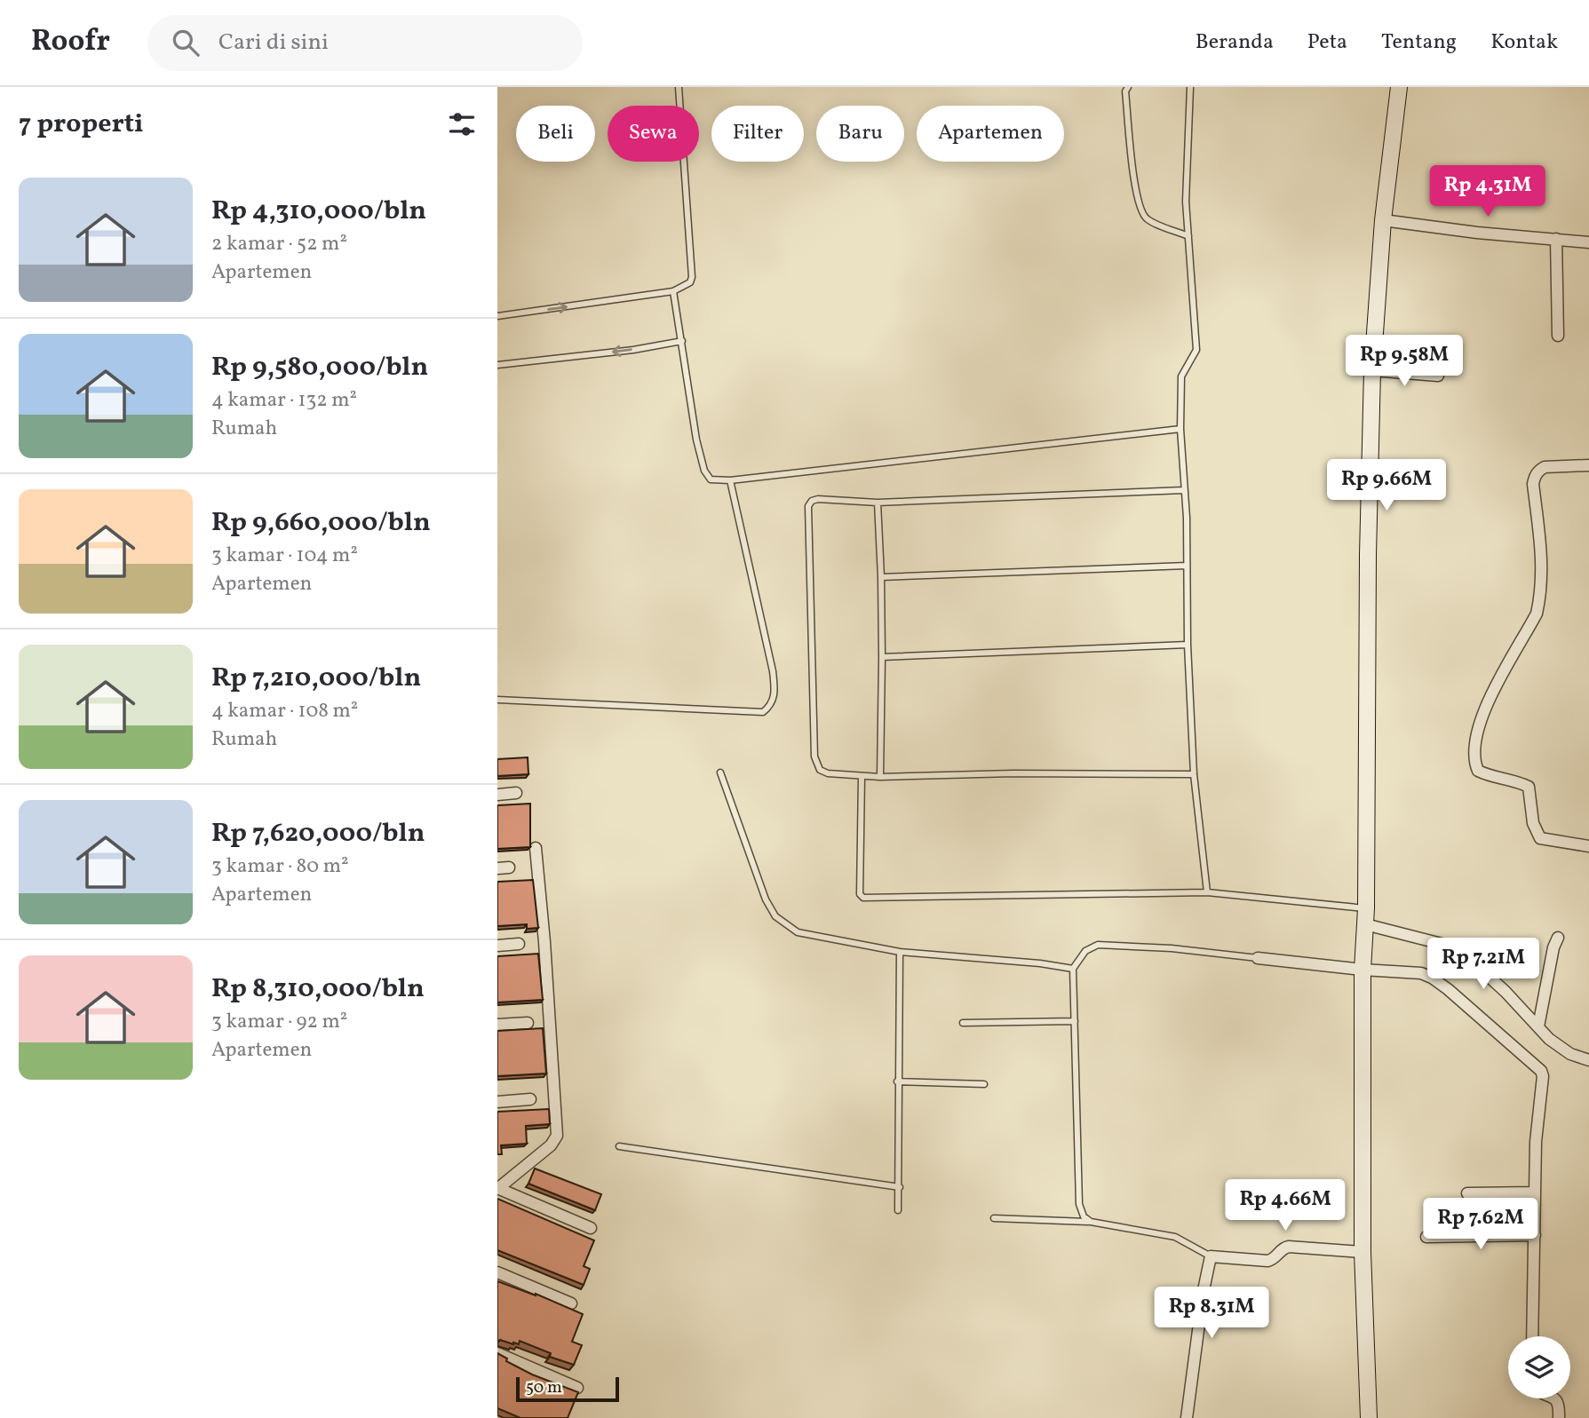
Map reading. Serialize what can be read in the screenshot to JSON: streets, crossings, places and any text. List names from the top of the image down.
{
  "scale_bar": "50 m",
  "page": {
    "header": "Roofr",
    "search": "Cari di sini",
    "nav": [
      "Beranda",
      "Peta",
      "Tentang",
      "Kontak"
    ],
    "heading": "7 properti",
    "chip": [
      "Beli",
      "Sewa",
      "Filter",
      "Baru",
      "Apartemen"
    ],
    "list": [
      {
        "name": "Rp 4,310,000/bln",
        "note": "2 kamar · 52 m² · Apartemen"
      },
      {
        "name": "Rp 9,580,000/bln",
        "note": "4 kamar · 132 m² · Rumah"
      },
      {
        "name": "Rp 9,660,000/bln",
        "note": "3 kamar · 104 m² · Apartemen"
      },
      {
        "name": "Rp 7,210,000/bln",
        "note": "4 kamar · 108 m² · Rumah"
      },
      {
        "name": "Rp 7,620,000/bln",
        "note": "3 kamar · 80 m² · Apartemen"
      },
      {
        "name": "Rp 8,310,000/bln",
        "note": "3 kamar · 92 m² · Apartemen"
      }
    ],
    "price": [
      "Rp 4.31M",
      "Rp 9.58M",
      "Rp 9.66M",
      "Rp 7.21M",
      "Rp 4.66M",
      "Rp 7.62M",
      "Rp 8.31M"
    ],
    "scale": "50 m"
  }
}
